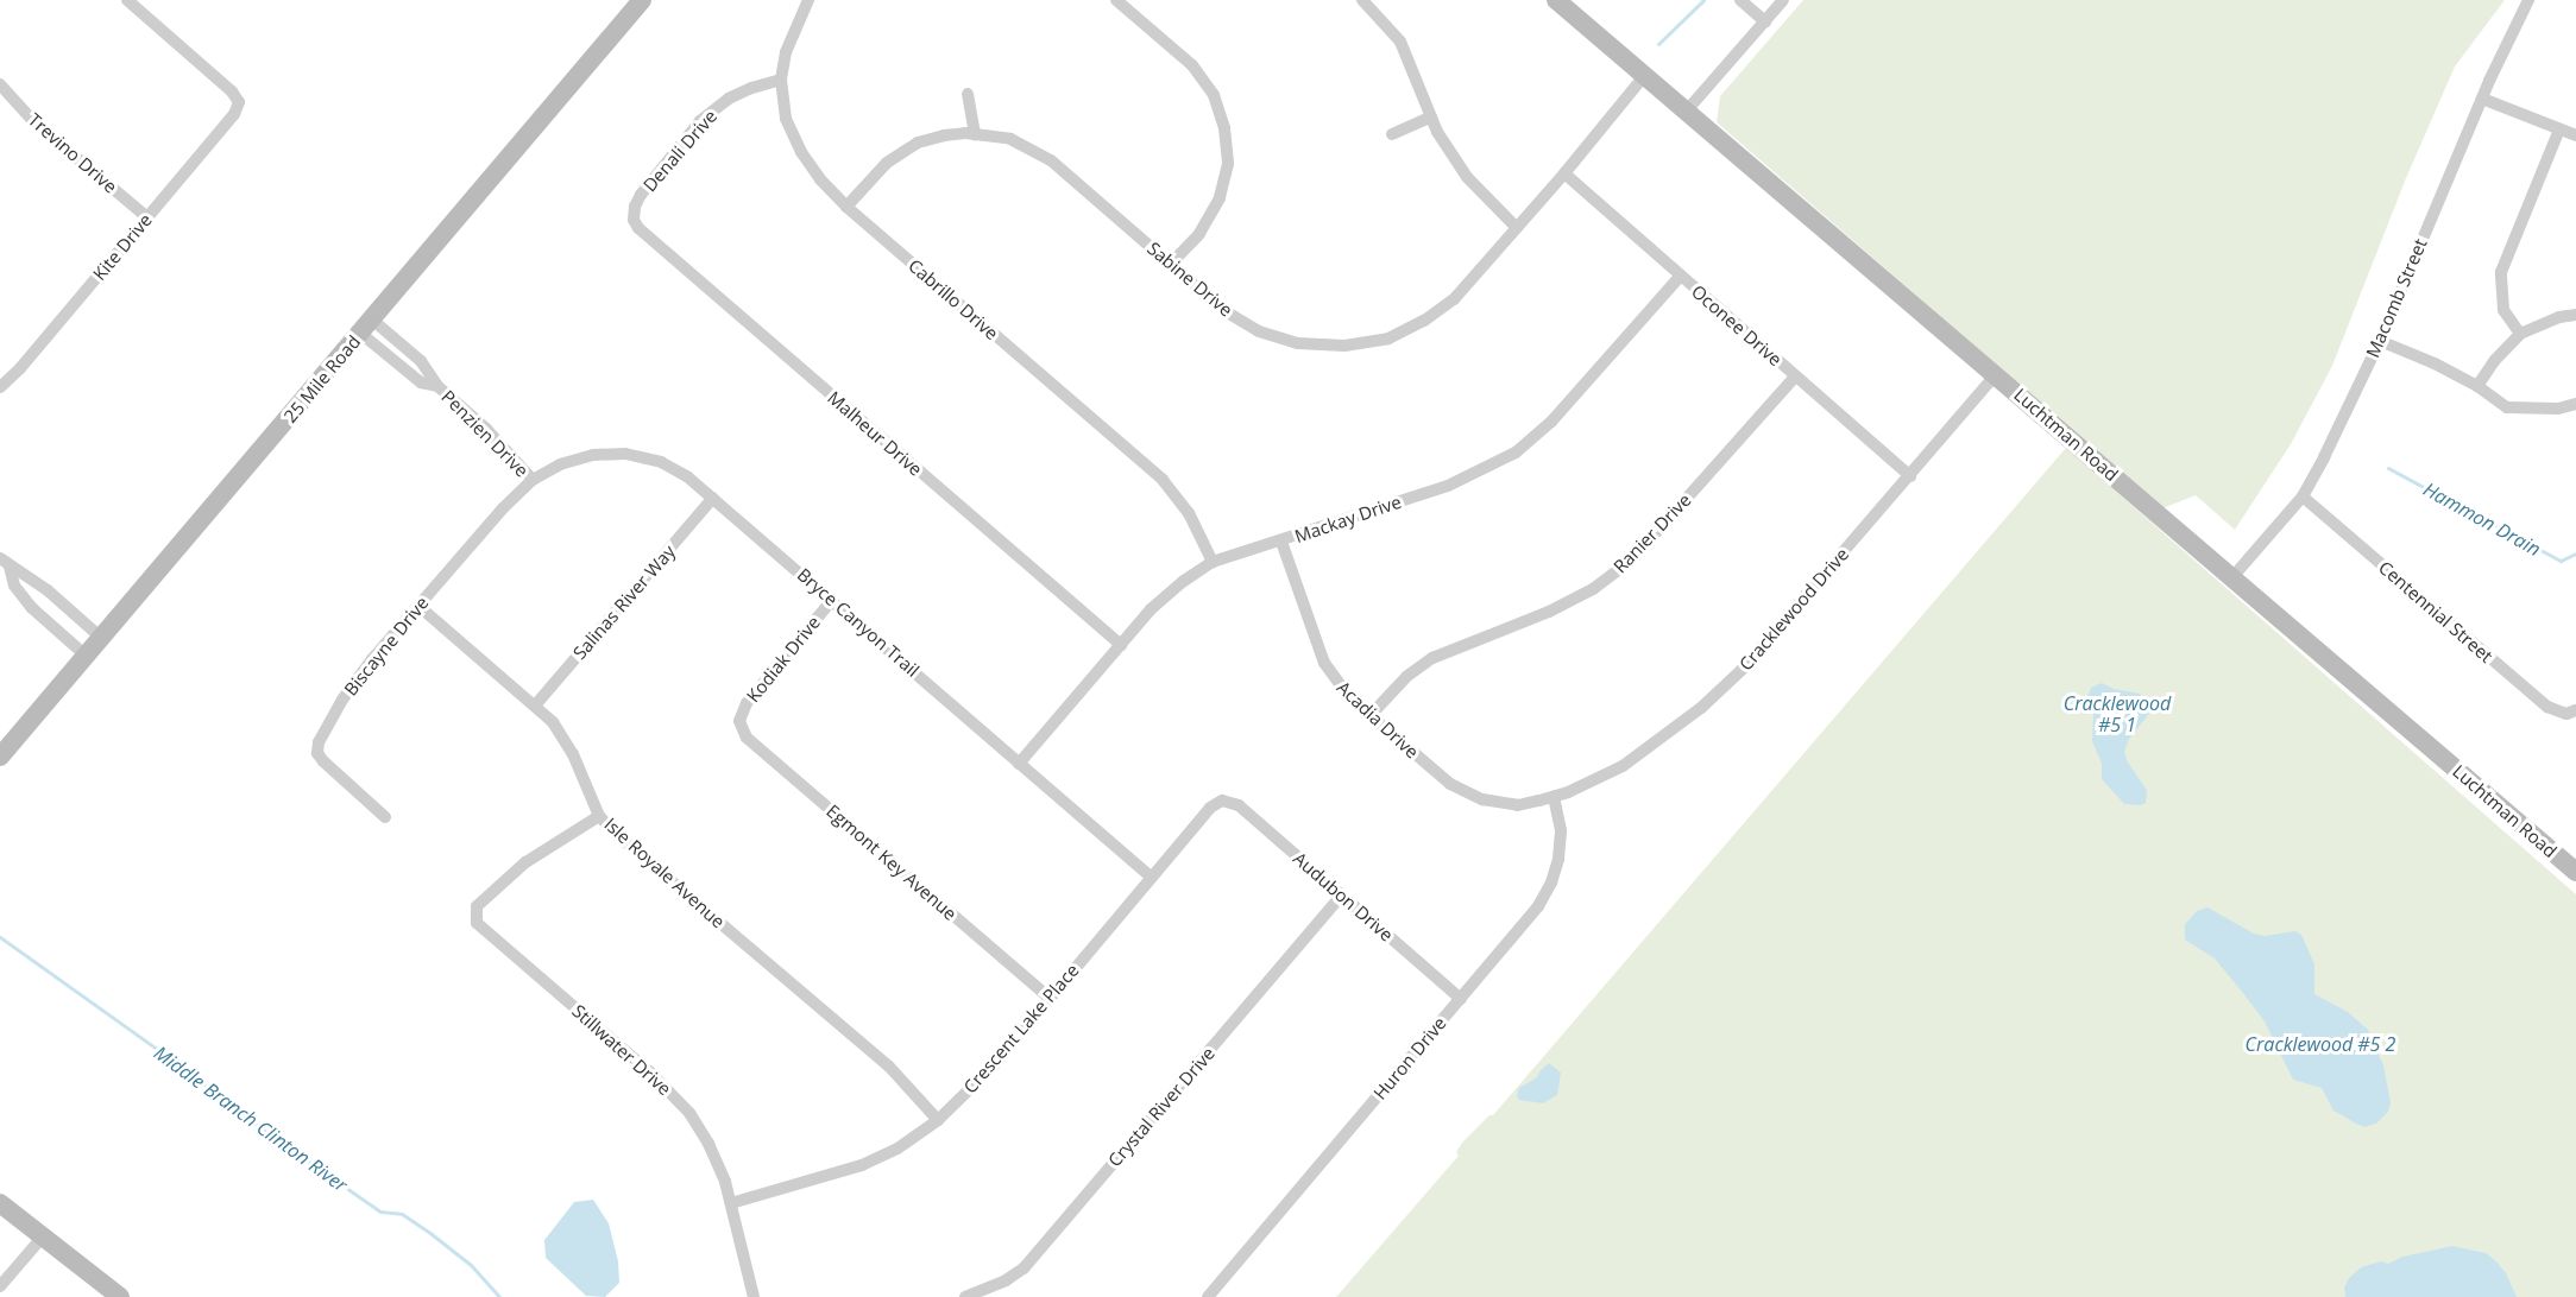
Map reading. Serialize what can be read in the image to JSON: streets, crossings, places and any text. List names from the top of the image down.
{
  "streets": {
    "street": [
      "Denali Drive",
      "Trevino Drive",
      "Kite Drive",
      "Sabine Drive",
      "Macomb Street",
      "Cabrillo Drive",
      "Oconee Drive",
      "25 Mile Road",
      "Penzien Drive",
      "Malheur Drive",
      "Luchtman Road",
      "Mackay Drive",
      "Ranier Drive",
      "Salinas River Way",
      "Cracklewood Drive",
      "Centennial Street",
      "Bryce Canyon Trail",
      "Biscayne Drive",
      "Kodiak Drive",
      "Acadia Drive",
      "Egmont Key Avenue",
      "Isle Royale Avenue",
      "Audubon Drive",
      "Crescent Lake Place",
      "Stillwater Drive",
      "Huron Drive",
      "Crystal River Drive"
    ]
  },
  "crossings": [
    ["Denali Drive", "Cabrillo Drive"],
    ["Denali Drive", "Malheur Drive"],
    ["Trevino Drive", "Kite Drive"],
    ["Sabine Drive", "Cabrillo Drive"],
    ["Sabine Drive", "Oconee Drive"],
    ["Sabine Drive", "Luchtman Road"],
    ["Macomb Street", "Luchtman Road"],
    ["Macomb Street", "Centennial Street"],
    ["Cabrillo Drive", "Mackay Drive"],
    ["Oconee Drive", "Mackay Drive"],
    ["Oconee Drive", "Ranier Drive"],
    ["Oconee Drive", "Cracklewood Drive"],
    ["25 Mile Road", "Penzien Drive"],
    ["Penzien Drive", "Bryce Canyon Trail"],
    ["Penzien Drive", "Biscayne Drive"],
    ["Malheur Drive", "Mackay Drive"],
    ["Luchtman Road", "Cracklewood Drive"],
    ["Mackay Drive", "Bryce Canyon Trail"],
    ["Mackay Drive", "Acadia Drive"],
    ["Ranier Drive", "Acadia Drive"],
    ["Salinas River Way", "Bryce Canyon Trail"],
    ["Salinas River Way", "Isle Royale Avenue"],
    ["Cracklewood Drive", "Acadia Drive"],
    ["Cracklewood Drive", "Huron Drive"],
    ["Bryce Canyon Trail", "Biscayne Drive"],
    ["Bryce Canyon Trail", "Kodiak Drive"],
    ["Bryce Canyon Trail", "Crescent Lake Place"],
    ["Biscayne Drive", "Isle Royale Avenue"],
    ["Kodiak Drive", "Egmont Key Avenue"],
    ["Acadia Drive", "Huron Drive"],
    ["Egmont Key Avenue", "Crescent Lake Place"],
    ["Isle Royale Avenue", "Crescent Lake Place"],
    ["Isle Royale Avenue", "Stillwater Drive"],
    ["Audubon Drive", "Crescent Lake Place"],
    ["Audubon Drive", "Huron Drive"],
    ["Audubon Drive", "Crystal River Drive"],
    ["Crescent Lake Place", "Stillwater Drive"]
  ],
  "water": [
    "Hammon Drain",
    "Cracklewood #5 1",
    "Cracklewood #5 2",
    "Middle Branch Clinton River"
  ]
}
